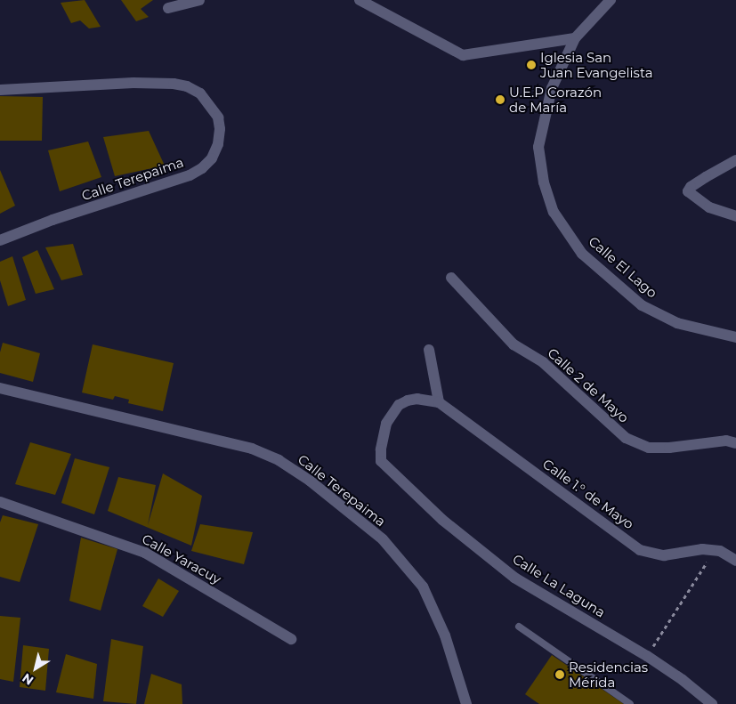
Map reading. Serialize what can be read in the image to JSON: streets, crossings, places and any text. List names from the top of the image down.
{
  "streets": {
    "street": [
      "Calle Terepaima",
      "Calle El Lago",
      "Calle 2 de Mayo",
      "Calle 1.° de Mayo",
      "Calle Yaracuy",
      "Calle La Laguna"
    ]
  },
  "crossings": [
    ["Calle 1.° de Mayo", "Calle La Laguna"]
  ],
  "places": ["Iglesia San Juan Evangelista", "U.E.P Corazón de María", "Residencias Mérida"],
  "north": "bottom left"
}
